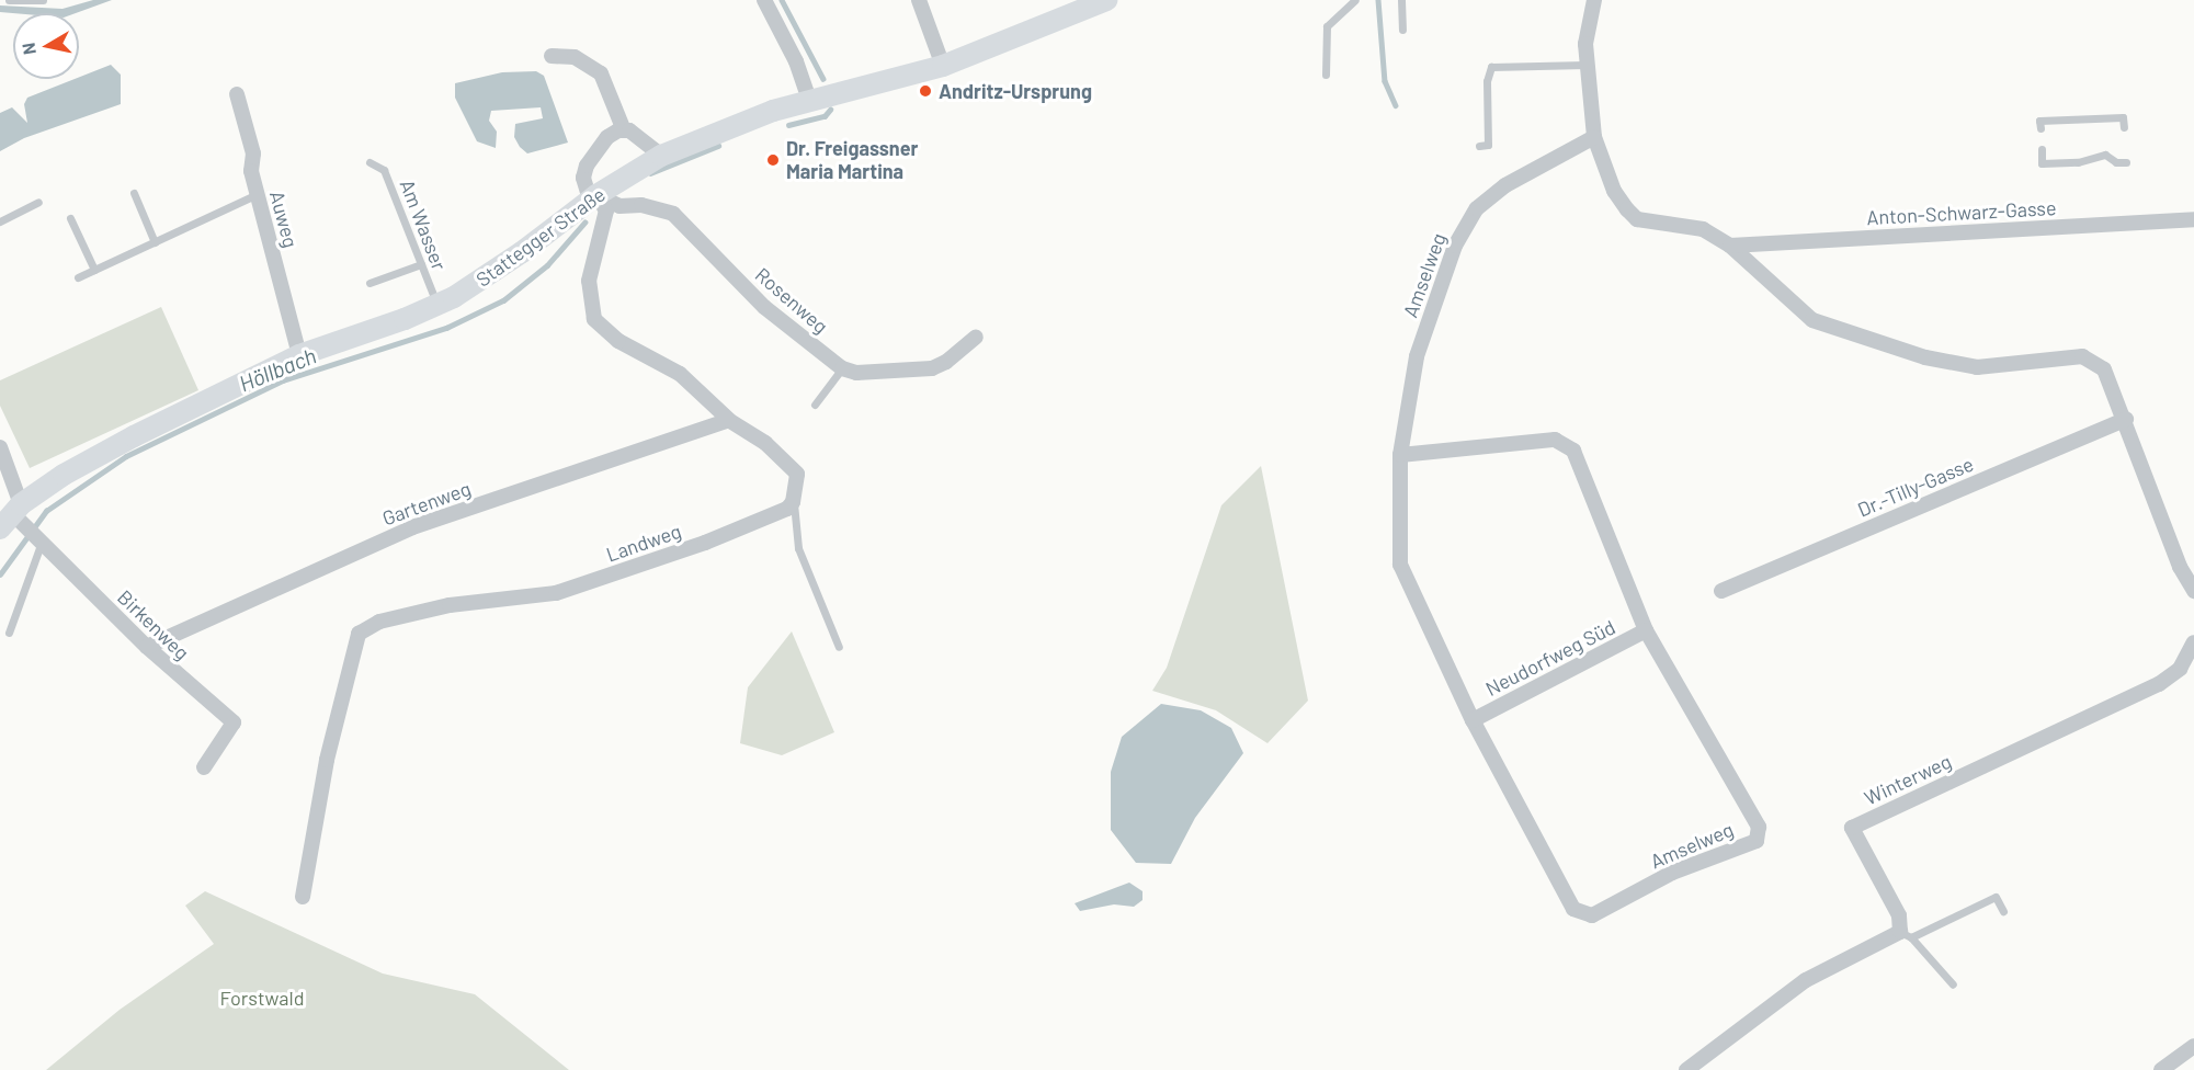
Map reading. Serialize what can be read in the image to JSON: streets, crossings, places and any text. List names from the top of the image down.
{
  "streets": {
    "main road": ["Stattegger Straße"],
    "street": [
      "Anton-Schwarz-Gasse",
      "Auweg",
      "Amselweg",
      "Rosenweg",
      "Dr.-Tilly-Gasse",
      "Gartenweg",
      "Landweg",
      "Birkenweg",
      "Neudorfweg Süd",
      "Winterweg"
    ],
    "lane": ["Am Wasser"]
  },
  "crossings": [
    ["Auweg", "Stattegger Straße"],
    ["Am Wasser", "Stattegger Straße"],
    ["Stattegger Straße", "Rosenweg"],
    ["Stattegger Straße", "Birkenweg"],
    ["Amselweg", "Neudorfweg Süd"],
    ["Gartenweg", "Birkenweg"]
  ],
  "water": ["Höllbach"],
  "parks": ["Forstwald"],
  "places": ["Andritz-Ursprung", "Dr. Freigassner Maria Martina"],
  "north": "left"
}
